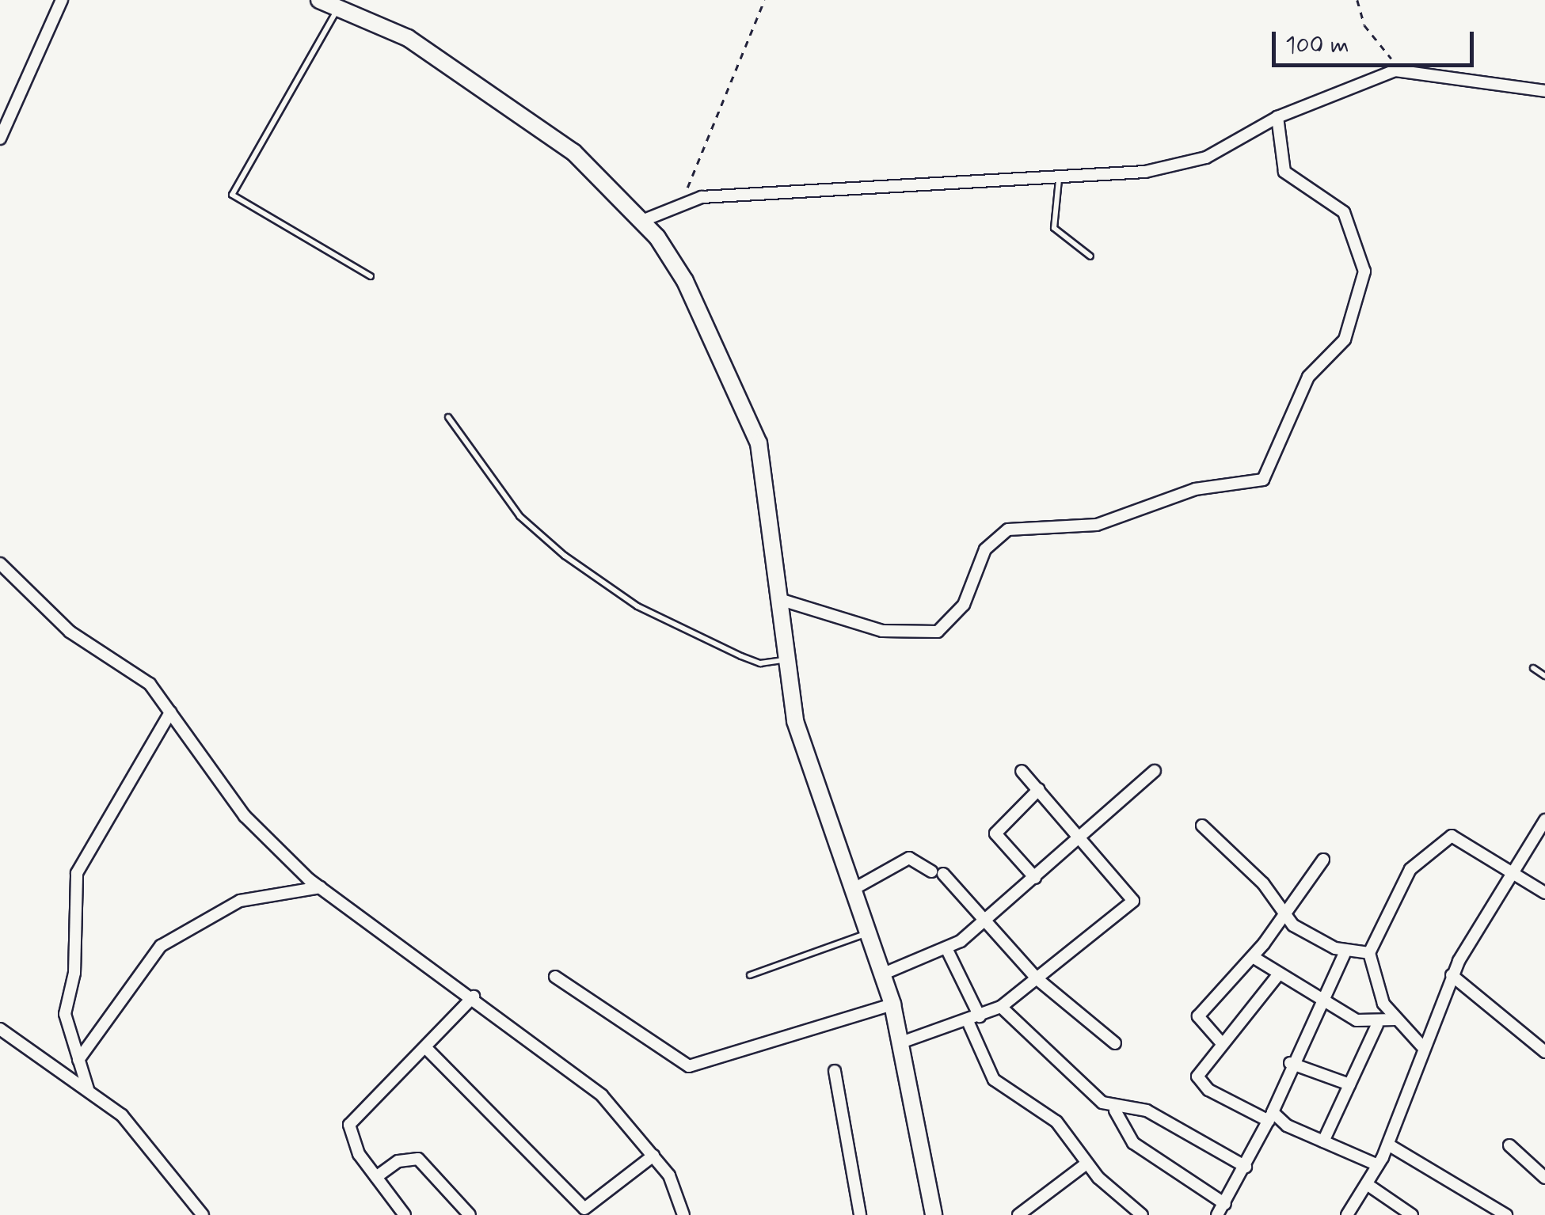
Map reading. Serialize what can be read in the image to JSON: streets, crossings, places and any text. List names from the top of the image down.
{
  "scale_bar": "100 m"
}
